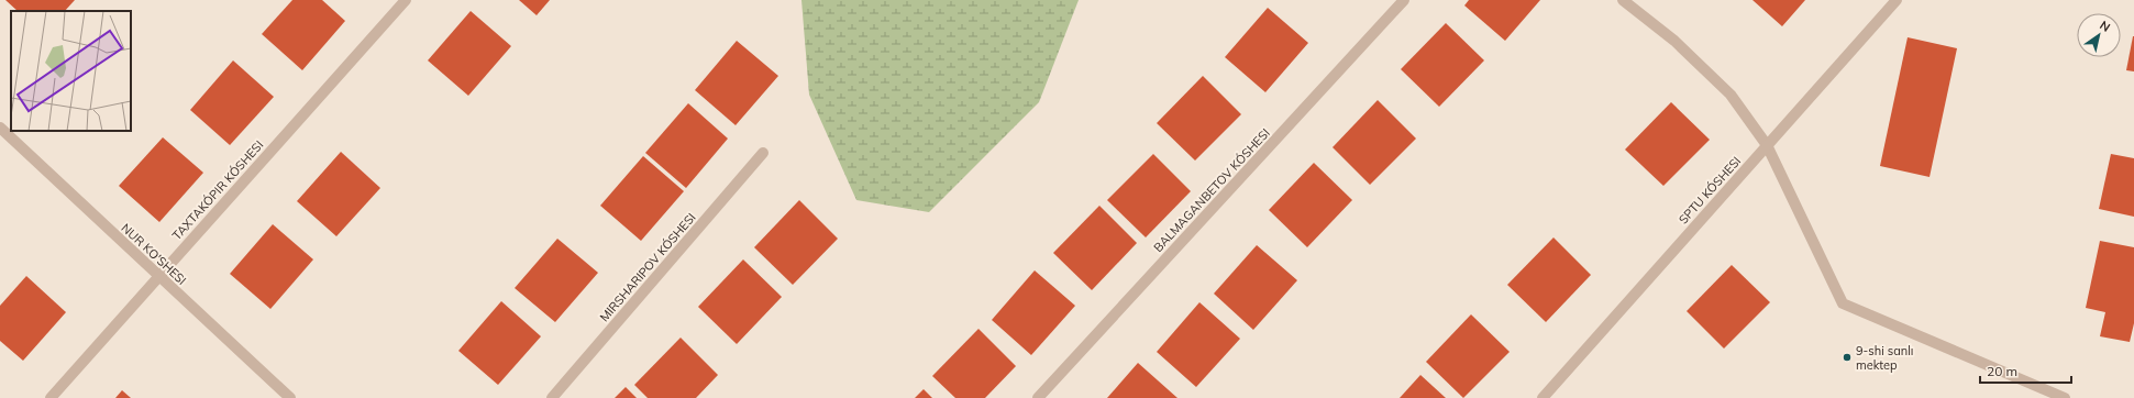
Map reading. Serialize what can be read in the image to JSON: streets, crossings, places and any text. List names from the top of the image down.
{
  "streets": {
    "street": [
      "TAXTAKÓPIR KÓSHESI",
      "BALMAGANBETOV KÓSHESI",
      "SPTU KÓSHESI",
      "NUR KO'SHESI",
      "MIRSHARIPOV KÓSHESI"
    ]
  },
  "crossings": [
    ["TAXTAKÓPIR KÓSHESI", "NUR KO'SHESI"]
  ],
  "places": ["9-shi sanlı mektep"],
  "scale_bar": "20 m",
  "north": "top right"
}
